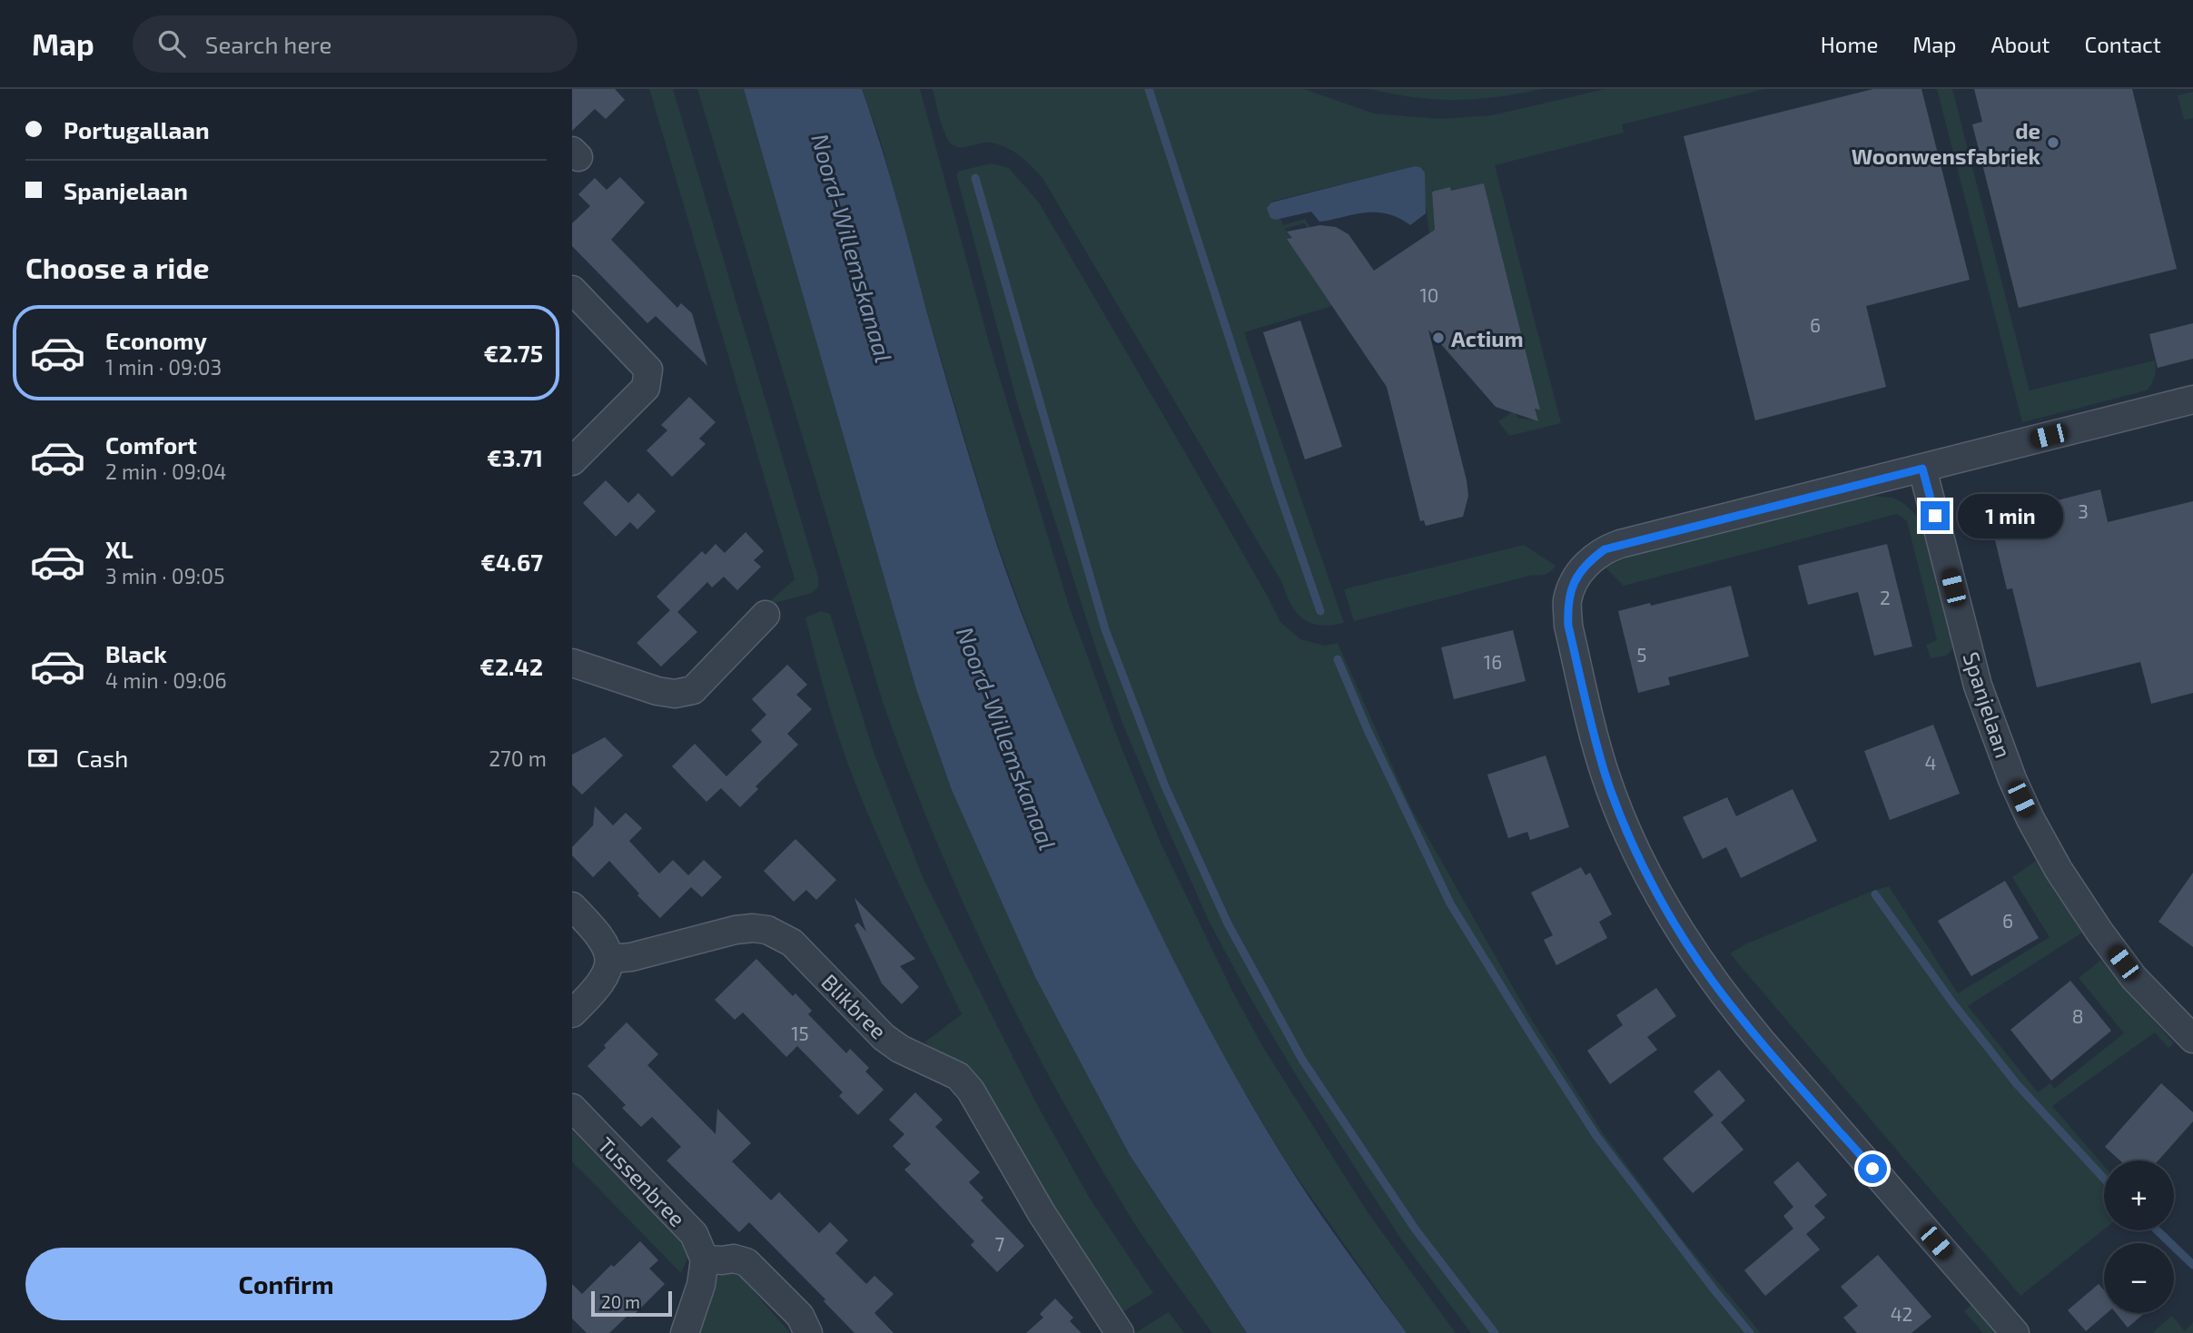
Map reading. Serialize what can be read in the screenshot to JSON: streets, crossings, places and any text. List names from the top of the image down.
{
  "streets": {
    "street": ["Spanjelaan", "Blikbree", "Tussenbree"]
  },
  "water": ["Noord-Willemskanaal"],
  "places": ["de Woonwensfabriek", "Actium"],
  "house_numbers": [
    "10",
    "6",
    "3",
    "2",
    "5",
    "16",
    "4",
    "6",
    "8",
    "15",
    "7",
    "42"
  ],
  "scale_bar": "20 m",
  "page": {
    "header": "Map",
    "search": "Search here",
    "nav": [
      "Home",
      "Map",
      "About",
      "Contact"
    ],
    "banner": ["Portugallaan", "Spanjelaan"],
    "heading": "Choose a ride",
    "list": [
      {
        "name": "Economy",
        "note": "1 min · 09:03",
        "value": "€2.75"
      },
      {
        "name": "Comfort",
        "note": "2 min · 09:04",
        "value": "€3.71"
      },
      {
        "name": "XL",
        "note": "3 min · 09:05",
        "value": "€4.67"
      },
      {
        "name": "Black",
        "note": "4 min · 09:06",
        "value": "€2.42"
      }
    ],
    "bubble": "1 min",
    "pay": ["Cash", "270 m"],
    "map_buttons": ["+", "−"],
    "buttons": "Confirm",
    "scale": "20 m"
  }
}
